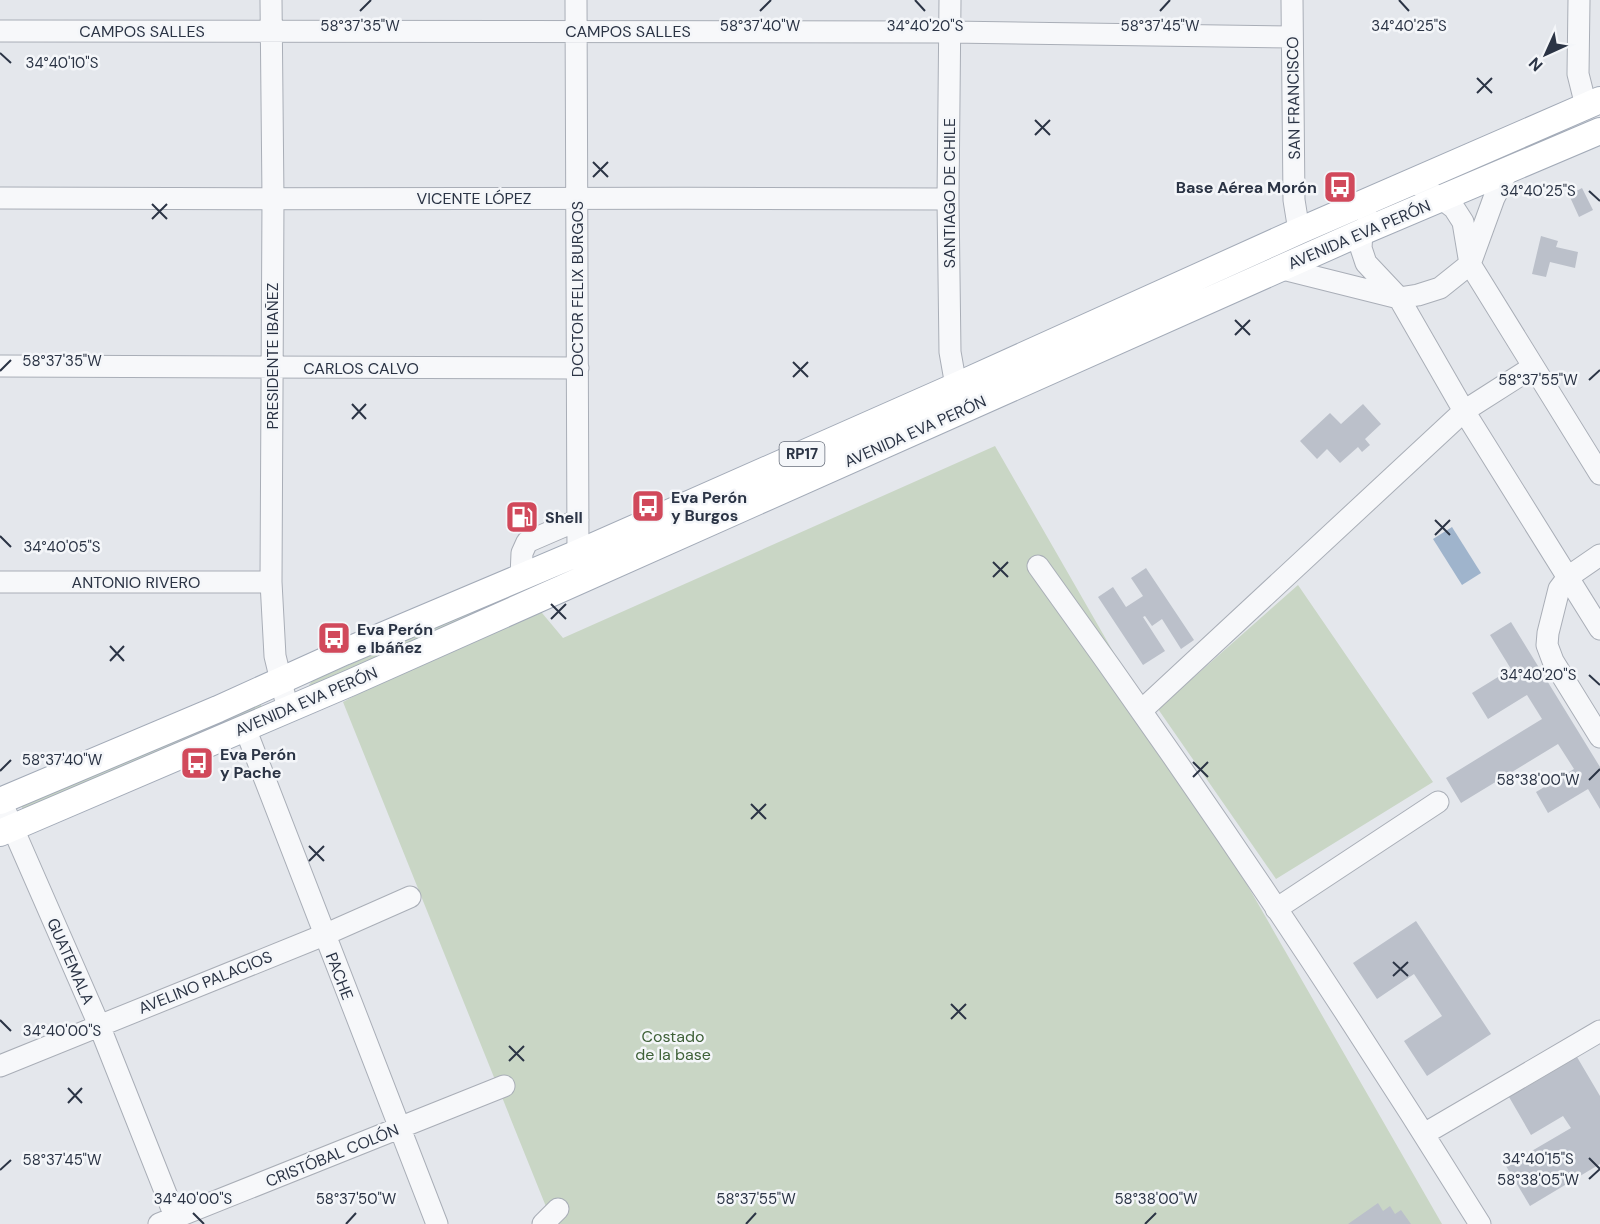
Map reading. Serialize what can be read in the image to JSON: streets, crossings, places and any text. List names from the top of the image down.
{
  "streets": {
    "main road": ["AVENIDA EVA PERÓN", "RP17"],
    "street": [
      "CAMPOS SALLES",
      "SAN FRANCISCO",
      "SANTIAGO DE CHILE",
      "VICENTE LÓPEZ",
      "DOCTOR FELIX BURGOS",
      "PRESIDENTE IBAÑEZ",
      "CARLOS CALVO",
      "ANTONIO RIVERO",
      "GUATEMALA",
      "PACHE",
      "AVELINO PALACIOS",
      "CRISTÓBAL COLÓN"
    ]
  },
  "crossings": [
    ["CAMPOS SALLES", "SAN FRANCISCO"],
    ["CAMPOS SALLES", "SANTIAGO DE CHILE"],
    ["CAMPOS SALLES", "DOCTOR FELIX BURGOS"],
    ["CAMPOS SALLES", "PRESIDENTE IBAÑEZ"],
    ["SAN FRANCISCO", "AVENIDA EVA PERÓN"],
    ["SANTIAGO DE CHILE", "VICENTE LÓPEZ"],
    ["SANTIAGO DE CHILE", "AVENIDA EVA PERÓN"],
    ["VICENTE LÓPEZ", "DOCTOR FELIX BURGOS"],
    ["VICENTE LÓPEZ", "PRESIDENTE IBAÑEZ"],
    ["AVENIDA EVA PERÓN", "DOCTOR FELIX BURGOS"],
    ["AVENIDA EVA PERÓN", "PRESIDENTE IBAÑEZ"],
    ["AVENIDA EVA PERÓN", "GUATEMALA"],
    ["AVENIDA EVA PERÓN", "PACHE"],
    ["DOCTOR FELIX BURGOS", "CARLOS CALVO"],
    ["PRESIDENTE IBAÑEZ", "CARLOS CALVO"],
    ["PRESIDENTE IBAÑEZ", "ANTONIO RIVERO"],
    ["GUATEMALA", "AVELINO PALACIOS"],
    ["GUATEMALA", "CRISTÓBAL COLÓN"],
    ["PACHE", "AVELINO PALACIOS"],
    ["PACHE", "CRISTÓBAL COLÓN"]
  ],
  "parks": ["Costado de la base"],
  "places": {
    "bus stop": [
      "Base Aérea Morón",
      "Eva Perón y Burgos",
      "Eva Perón e Ibáñez",
      "Eva Perón y Pache"
    ],
    "fuel station": ["Shell"]
  },
  "north": "bottom left",
  "coordinates": [
    "58°37'35\"W",
    "58°37'40\"W",
    "34°40'20\"S",
    "58°37'45\"W",
    "34°40'25\"S",
    "34°40'10\"S",
    "58°37'55\"W",
    "34°40'05\"S",
    "58°38'00\"W",
    "34°40'00\"S",
    "34°40'15\"S",
    "58°38'05\"W",
    "58°37'50\"W"
  ]
}
